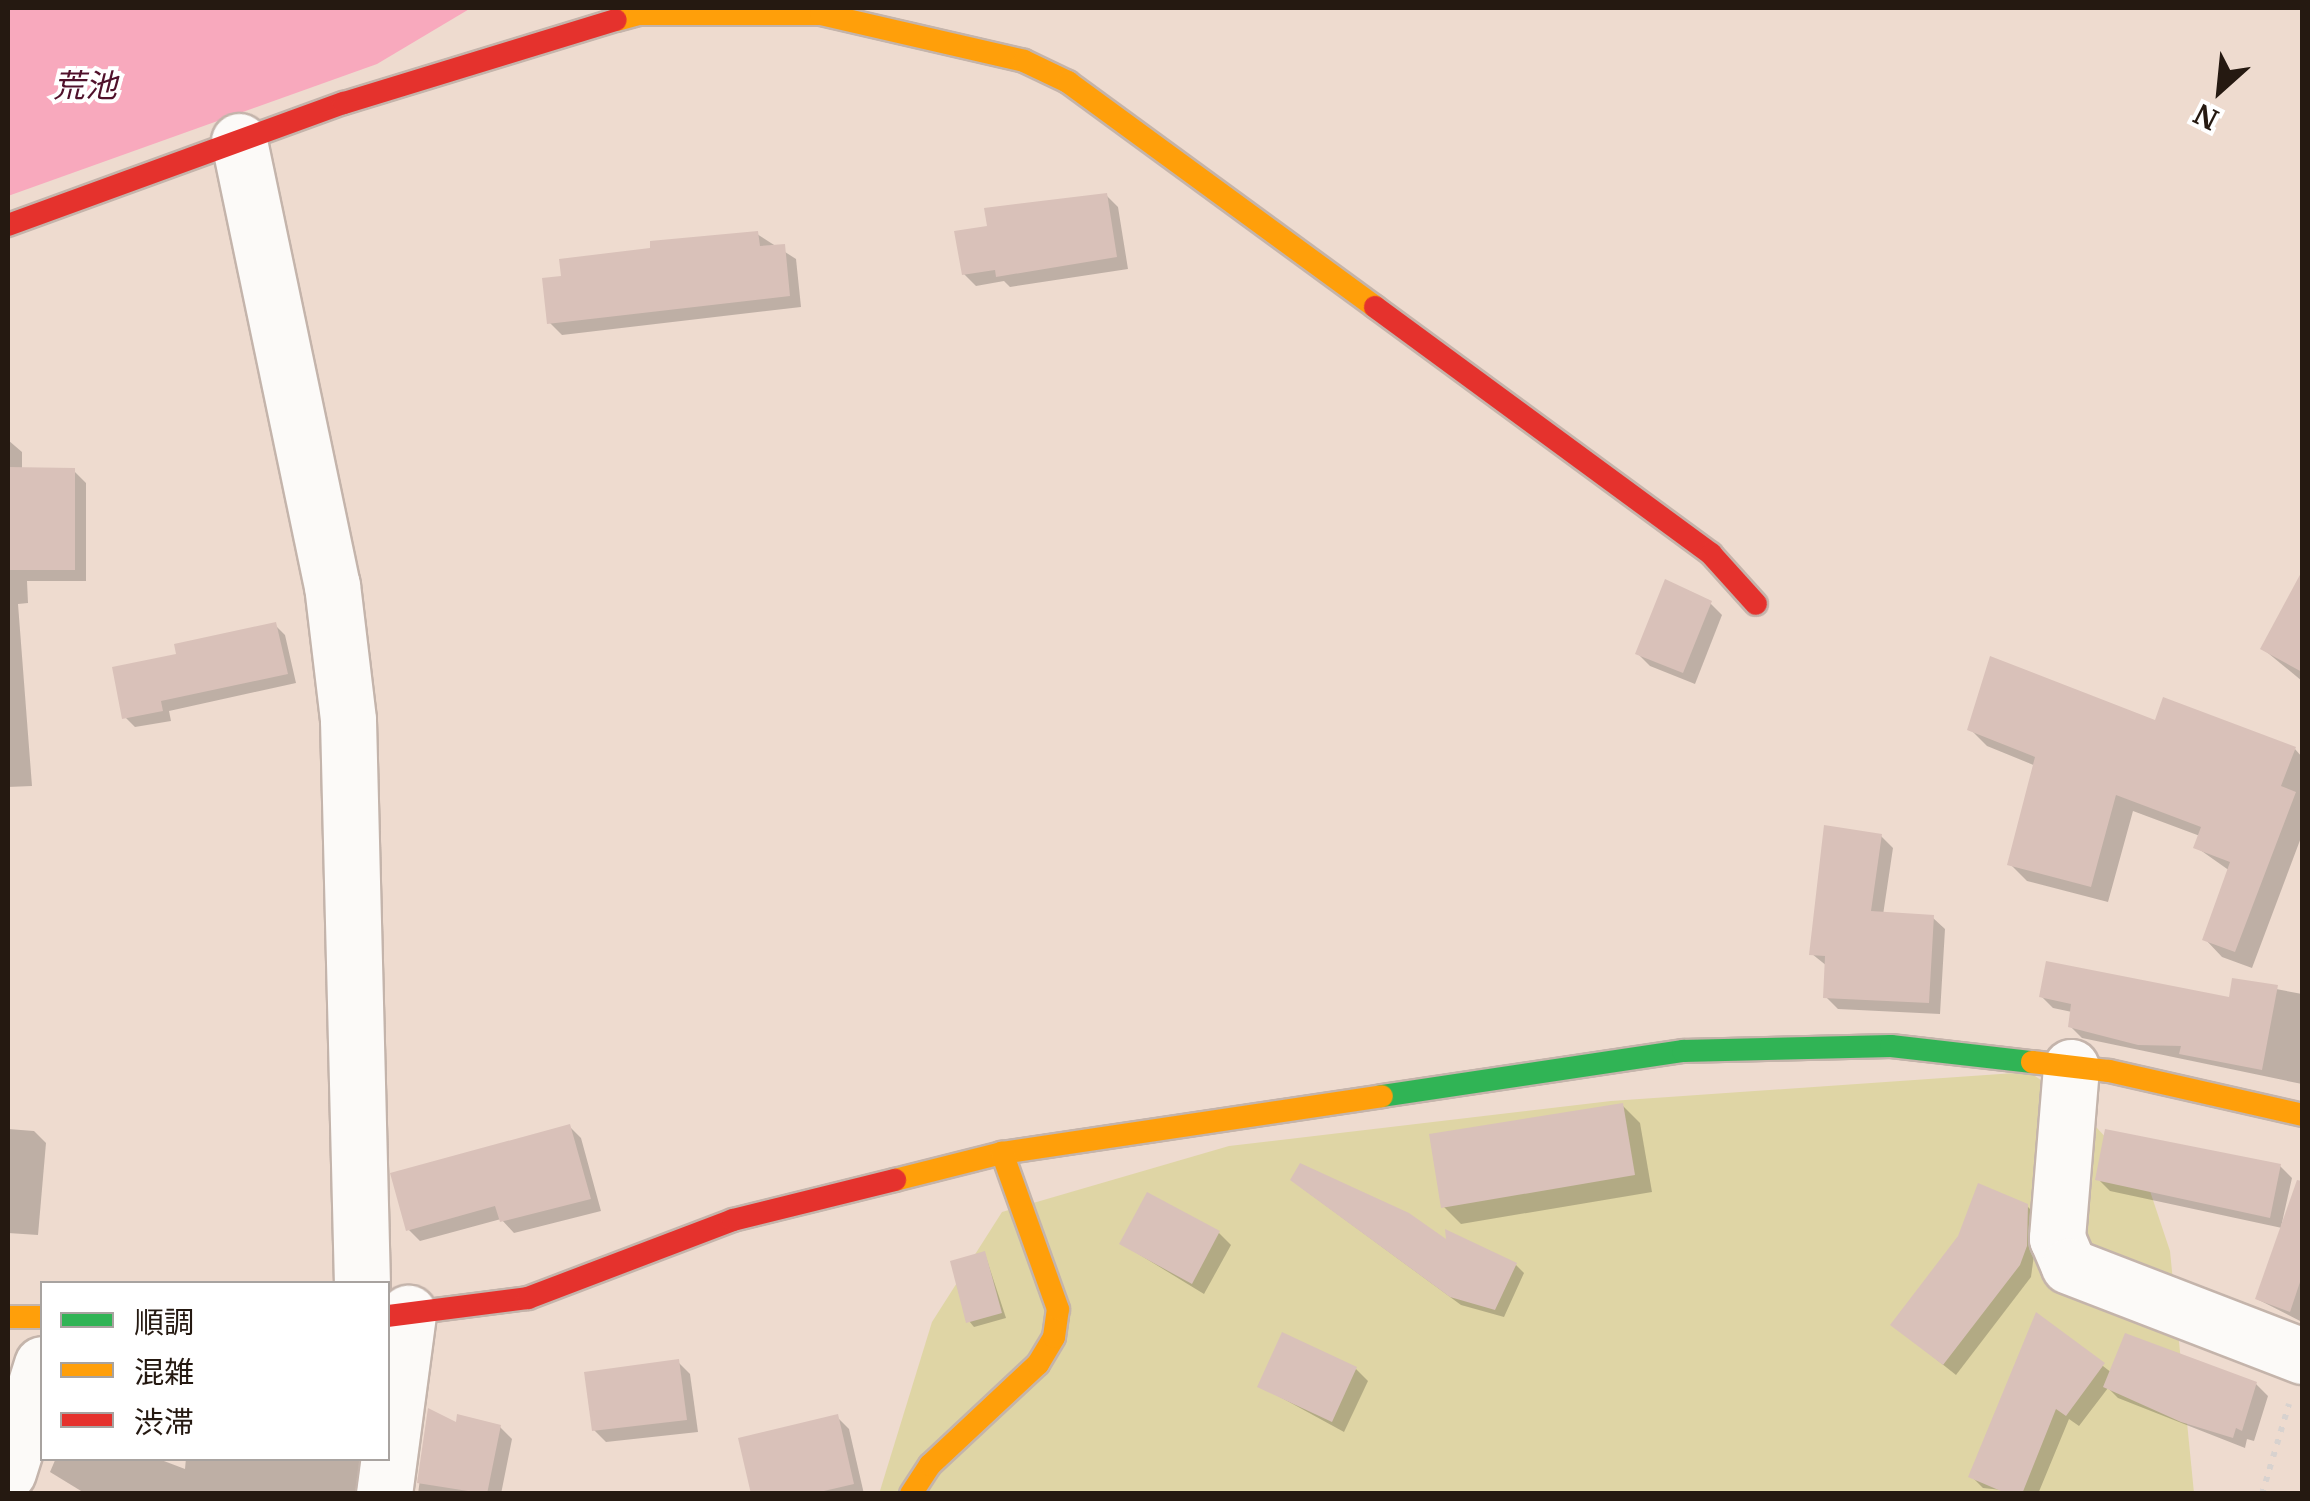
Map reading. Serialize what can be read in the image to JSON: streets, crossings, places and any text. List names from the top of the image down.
{
  "water": ["荒池"],
  "legend": ["順調", "混雑", "渋滞"],
  "north": "bottom left"
}
